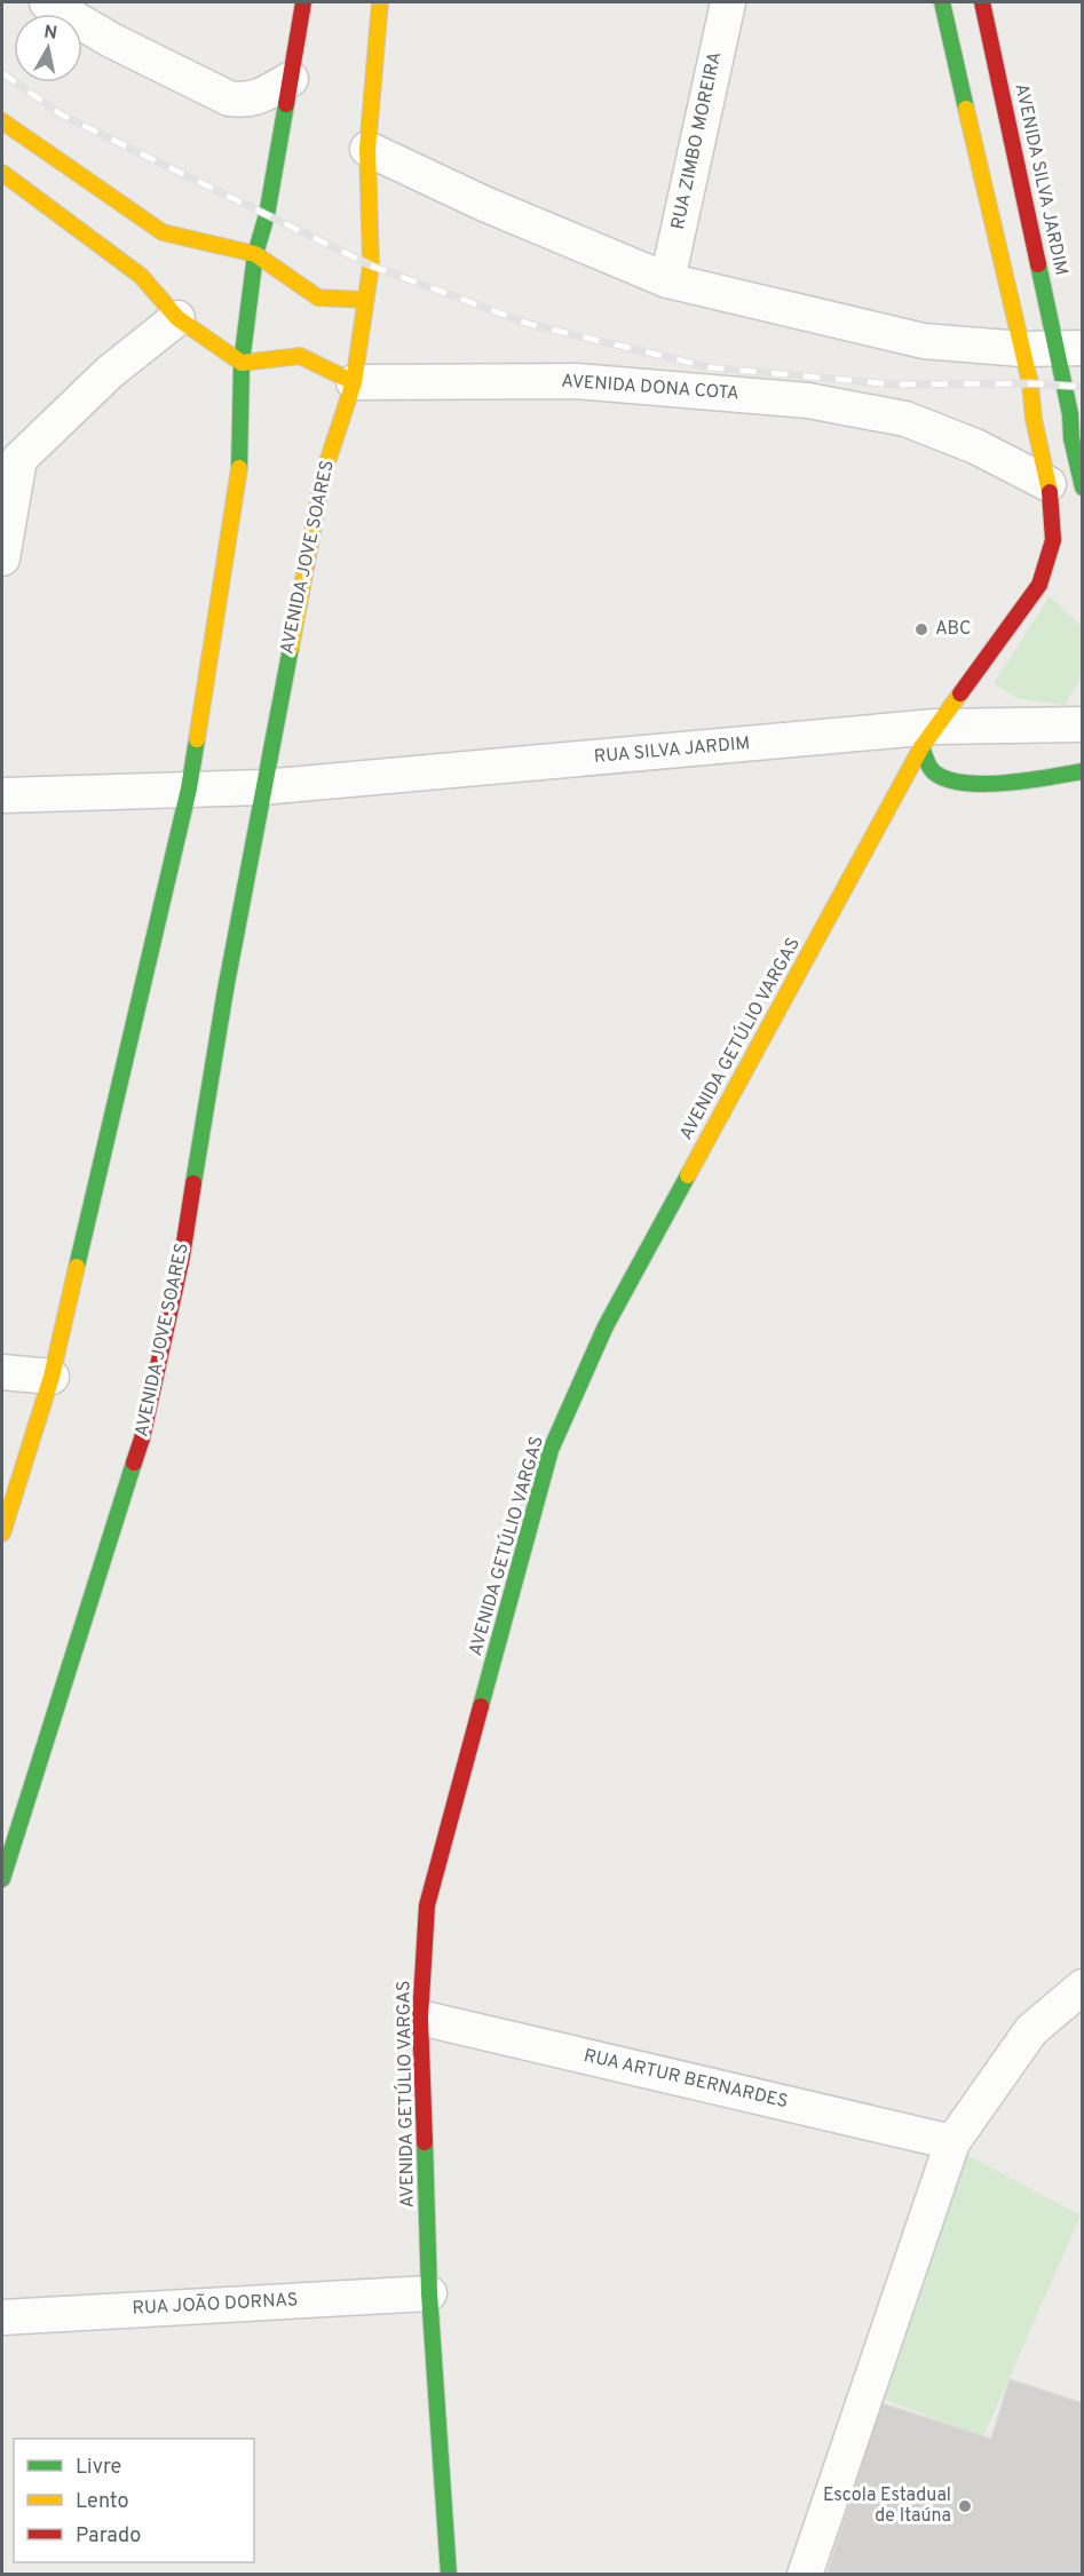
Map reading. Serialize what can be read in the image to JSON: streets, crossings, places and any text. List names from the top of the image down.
{
  "streets": {
    "street": [
      "RUA ZIMBO MOREIRA",
      "AVENIDA SILVA JARDIM",
      "AVENIDA DONA COTA",
      "AVENIDA JOVE SOARES",
      "RUA SILVA JARDIM",
      "AVENIDA GETÚLIO VARGAS",
      "RUA ARTUR BERNARDES",
      "RUA JOÃO DORNAS"
    ]
  },
  "crossings": [
    ["AVENIDA DONA COTA", "AVENIDA JOVE SOARES"],
    ["AVENIDA DONA COTA", "AVENIDA GETÚLIO VARGAS"],
    ["AVENIDA JOVE SOARES", "RUA SILVA JARDIM"],
    ["RUA SILVA JARDIM", "AVENIDA GETÚLIO VARGAS"],
    ["AVENIDA GETÚLIO VARGAS", "RUA ARTUR BERNARDES"],
    ["AVENIDA GETÚLIO VARGAS", "RUA JOÃO DORNAS"]
  ],
  "places": ["ABC", "Escola Estadual de Itaúna"],
  "legend": ["Livre", "Lento", "Parado"],
  "north": "top"
}
